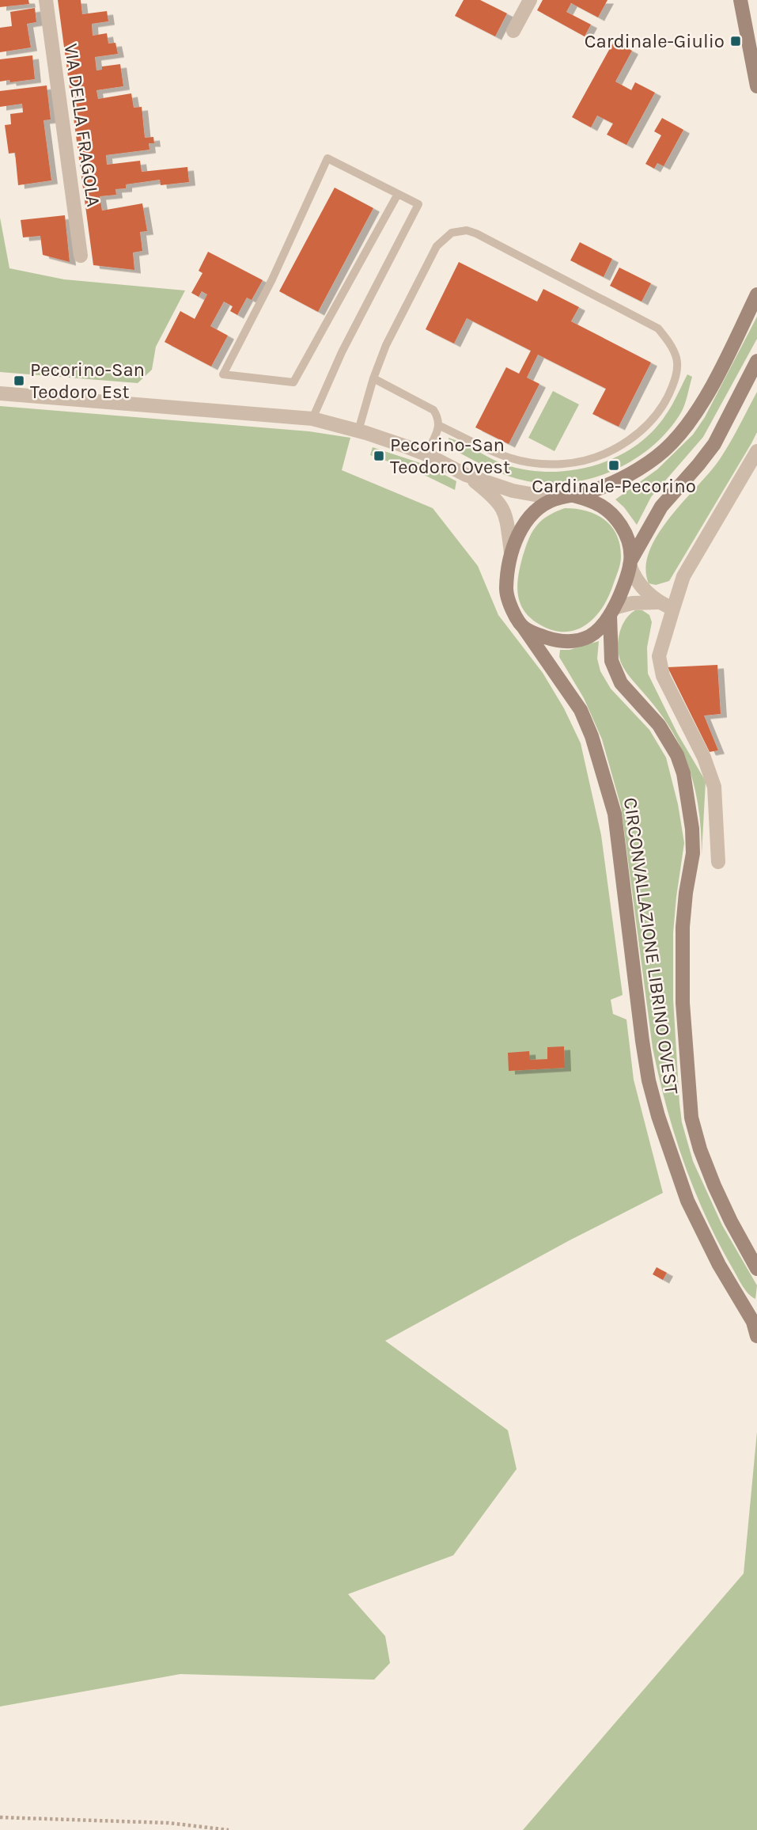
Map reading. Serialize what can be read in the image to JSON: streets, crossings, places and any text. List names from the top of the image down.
{
  "streets": {
    "main road": ["CIRCONVALLAZIONE LIBRINO OVEST"],
    "street": ["VIA DELLA FRAGOLA"]
  },
  "places": {
    "transit": [
      "Cardinale-Giulio",
      "Pecorino-San Teodoro Est",
      "Pecorino-San Teodoro Ovest",
      "Cardinale-Pecorino"
    ]
  }
}
